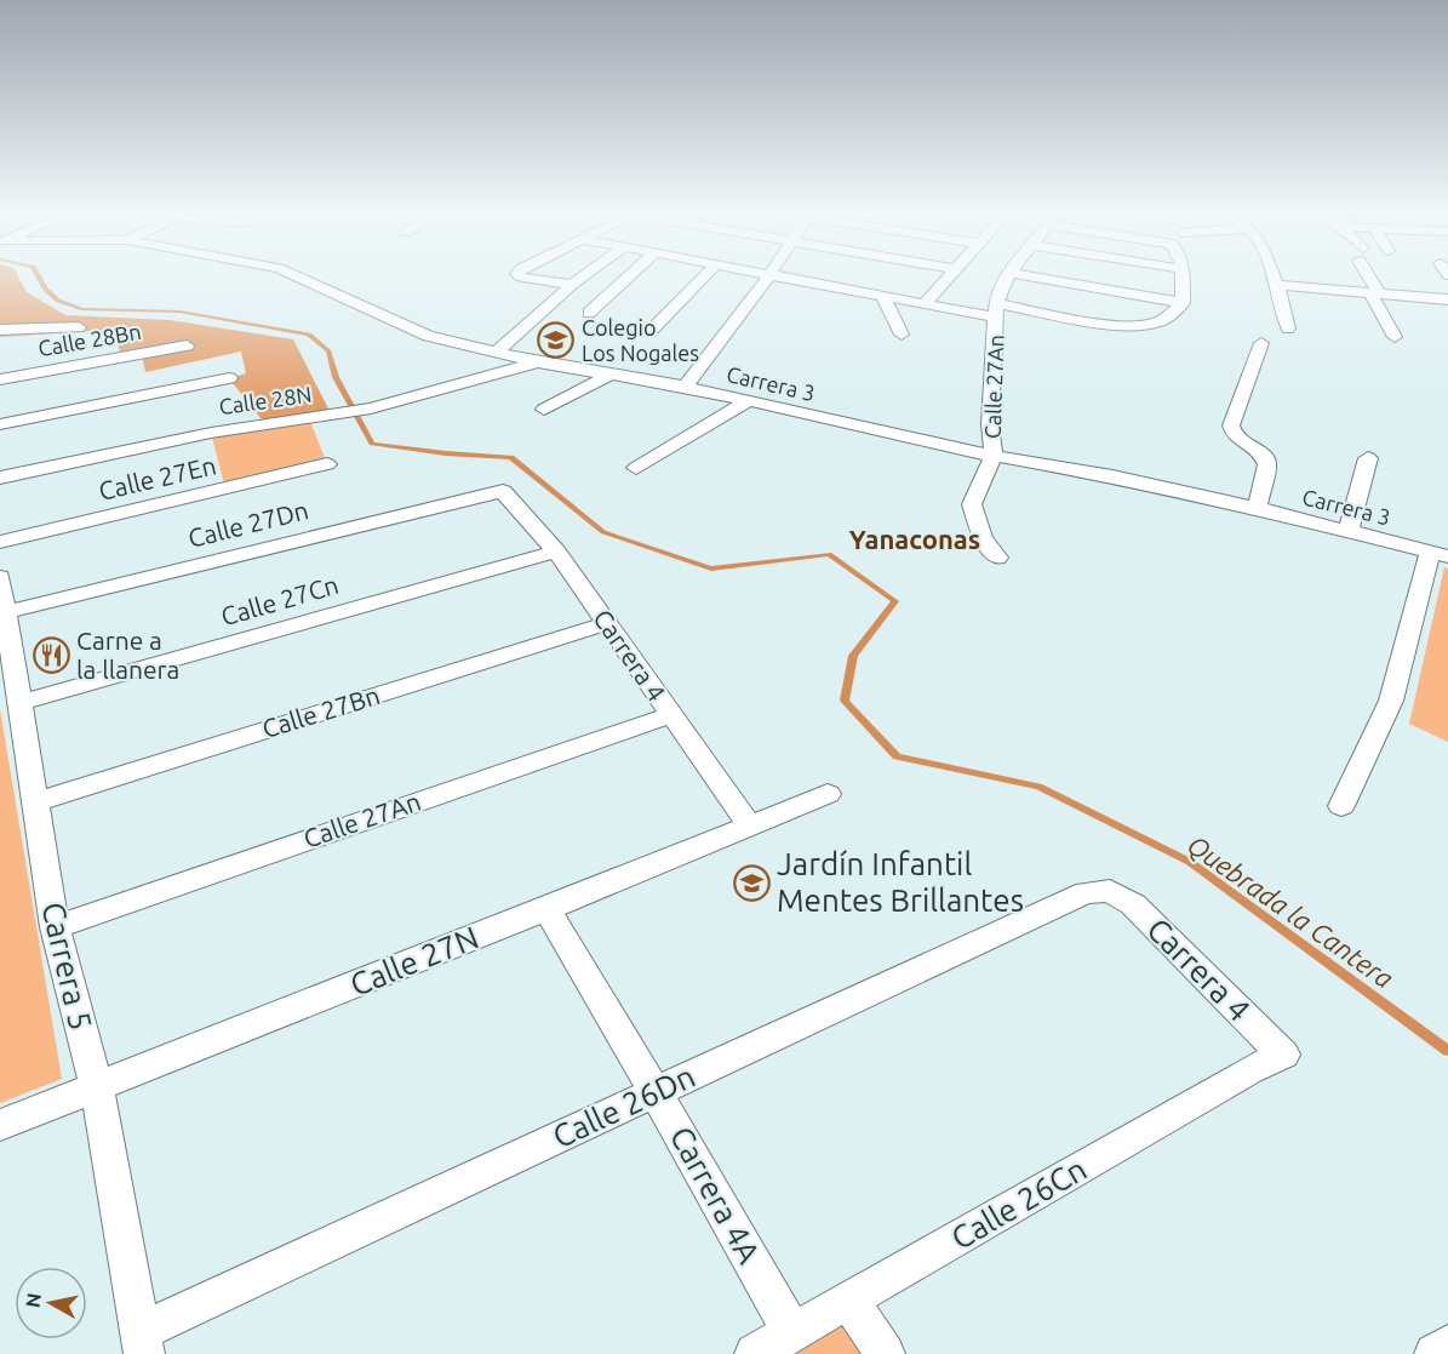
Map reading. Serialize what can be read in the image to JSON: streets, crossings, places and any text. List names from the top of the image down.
{
  "streets": {
    "street": [
      "Calle 28Bn",
      "Carrera 3",
      "Calle 27An",
      "Calle 28N",
      "Calle 27En",
      "Calle 27Dn",
      "Calle 27Cn",
      "Carrera 4",
      "Calle 27Bn",
      "Calle 27N",
      "Carrera 5",
      "Calle 26Dn",
      "Carrera 4A",
      "Calle 26Cn"
    ]
  },
  "crossings": [
    ["Carrera 3", "Calle 27An"],
    ["Carrera 3", "Calle 28N"],
    ["Calle 27An", "Carrera 4"],
    ["Calle 27An", "Carrera 5"],
    ["Calle 27Dn", "Carrera 4"],
    ["Calle 27Dn", "Carrera 5"],
    ["Calle 27Cn", "Carrera 4"],
    ["Calle 27Cn", "Carrera 5"],
    ["Carrera 4", "Calle 27Bn"],
    ["Carrera 4", "Calle 27N"],
    ["Carrera 4", "Calle 26Dn"],
    ["Carrera 4", "Calle 26Cn"],
    ["Calle 27Bn", "Carrera 5"],
    ["Calle 27N", "Carrera 5"],
    ["Calle 27N", "Carrera 4A"],
    ["Carrera 5", "Calle 26Dn"],
    ["Calle 26Dn", "Carrera 4A"],
    ["Carrera 4A", "Calle 26Cn"]
  ],
  "districts": ["Yanaconas"],
  "water": ["Quebrada la Cantera"],
  "places": {
    "school or university": ["Colegio Los Nogales", "Jardín Infantil Mentes Brillantes"],
    "restaurant": ["Carne a la llanera"]
  },
  "north": "left"
}
